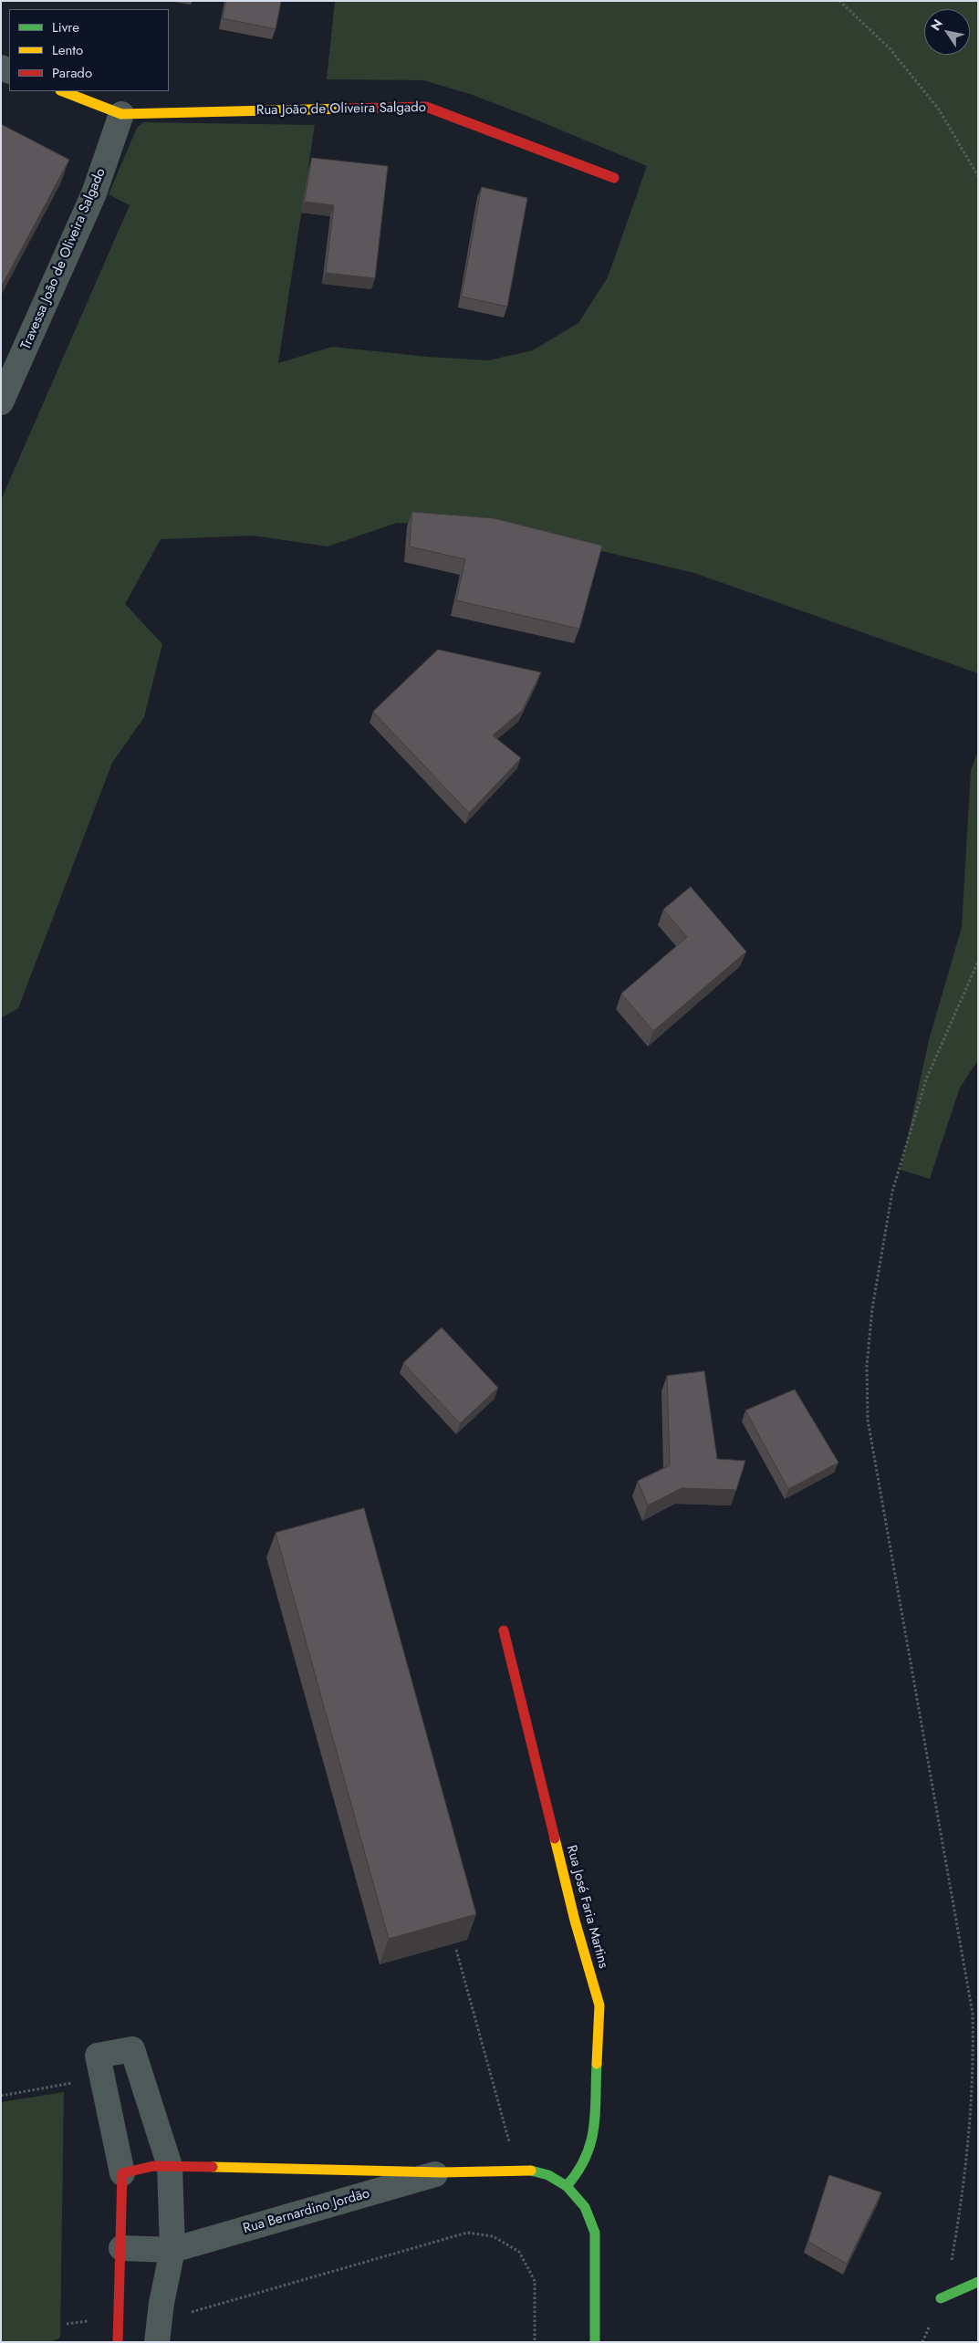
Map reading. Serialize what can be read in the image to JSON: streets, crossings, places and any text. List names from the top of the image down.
{
  "streets": {
    "street": [
      "Rua João de Oliveira Salgado",
      "Travessa João de Oliveira Salgado",
      "Rua José Faria Martins",
      "Rua Bernardino Jordão"
    ]
  },
  "crossings": [
    ["Rua João de Oliveira Salgado", "Travessa João de Oliveira Salgado"],
    ["Rua José Faria Martins", "Rua Bernardino Jordão"]
  ],
  "legend": ["Livre", "Lento", "Parado"],
  "north": "top left"
}
